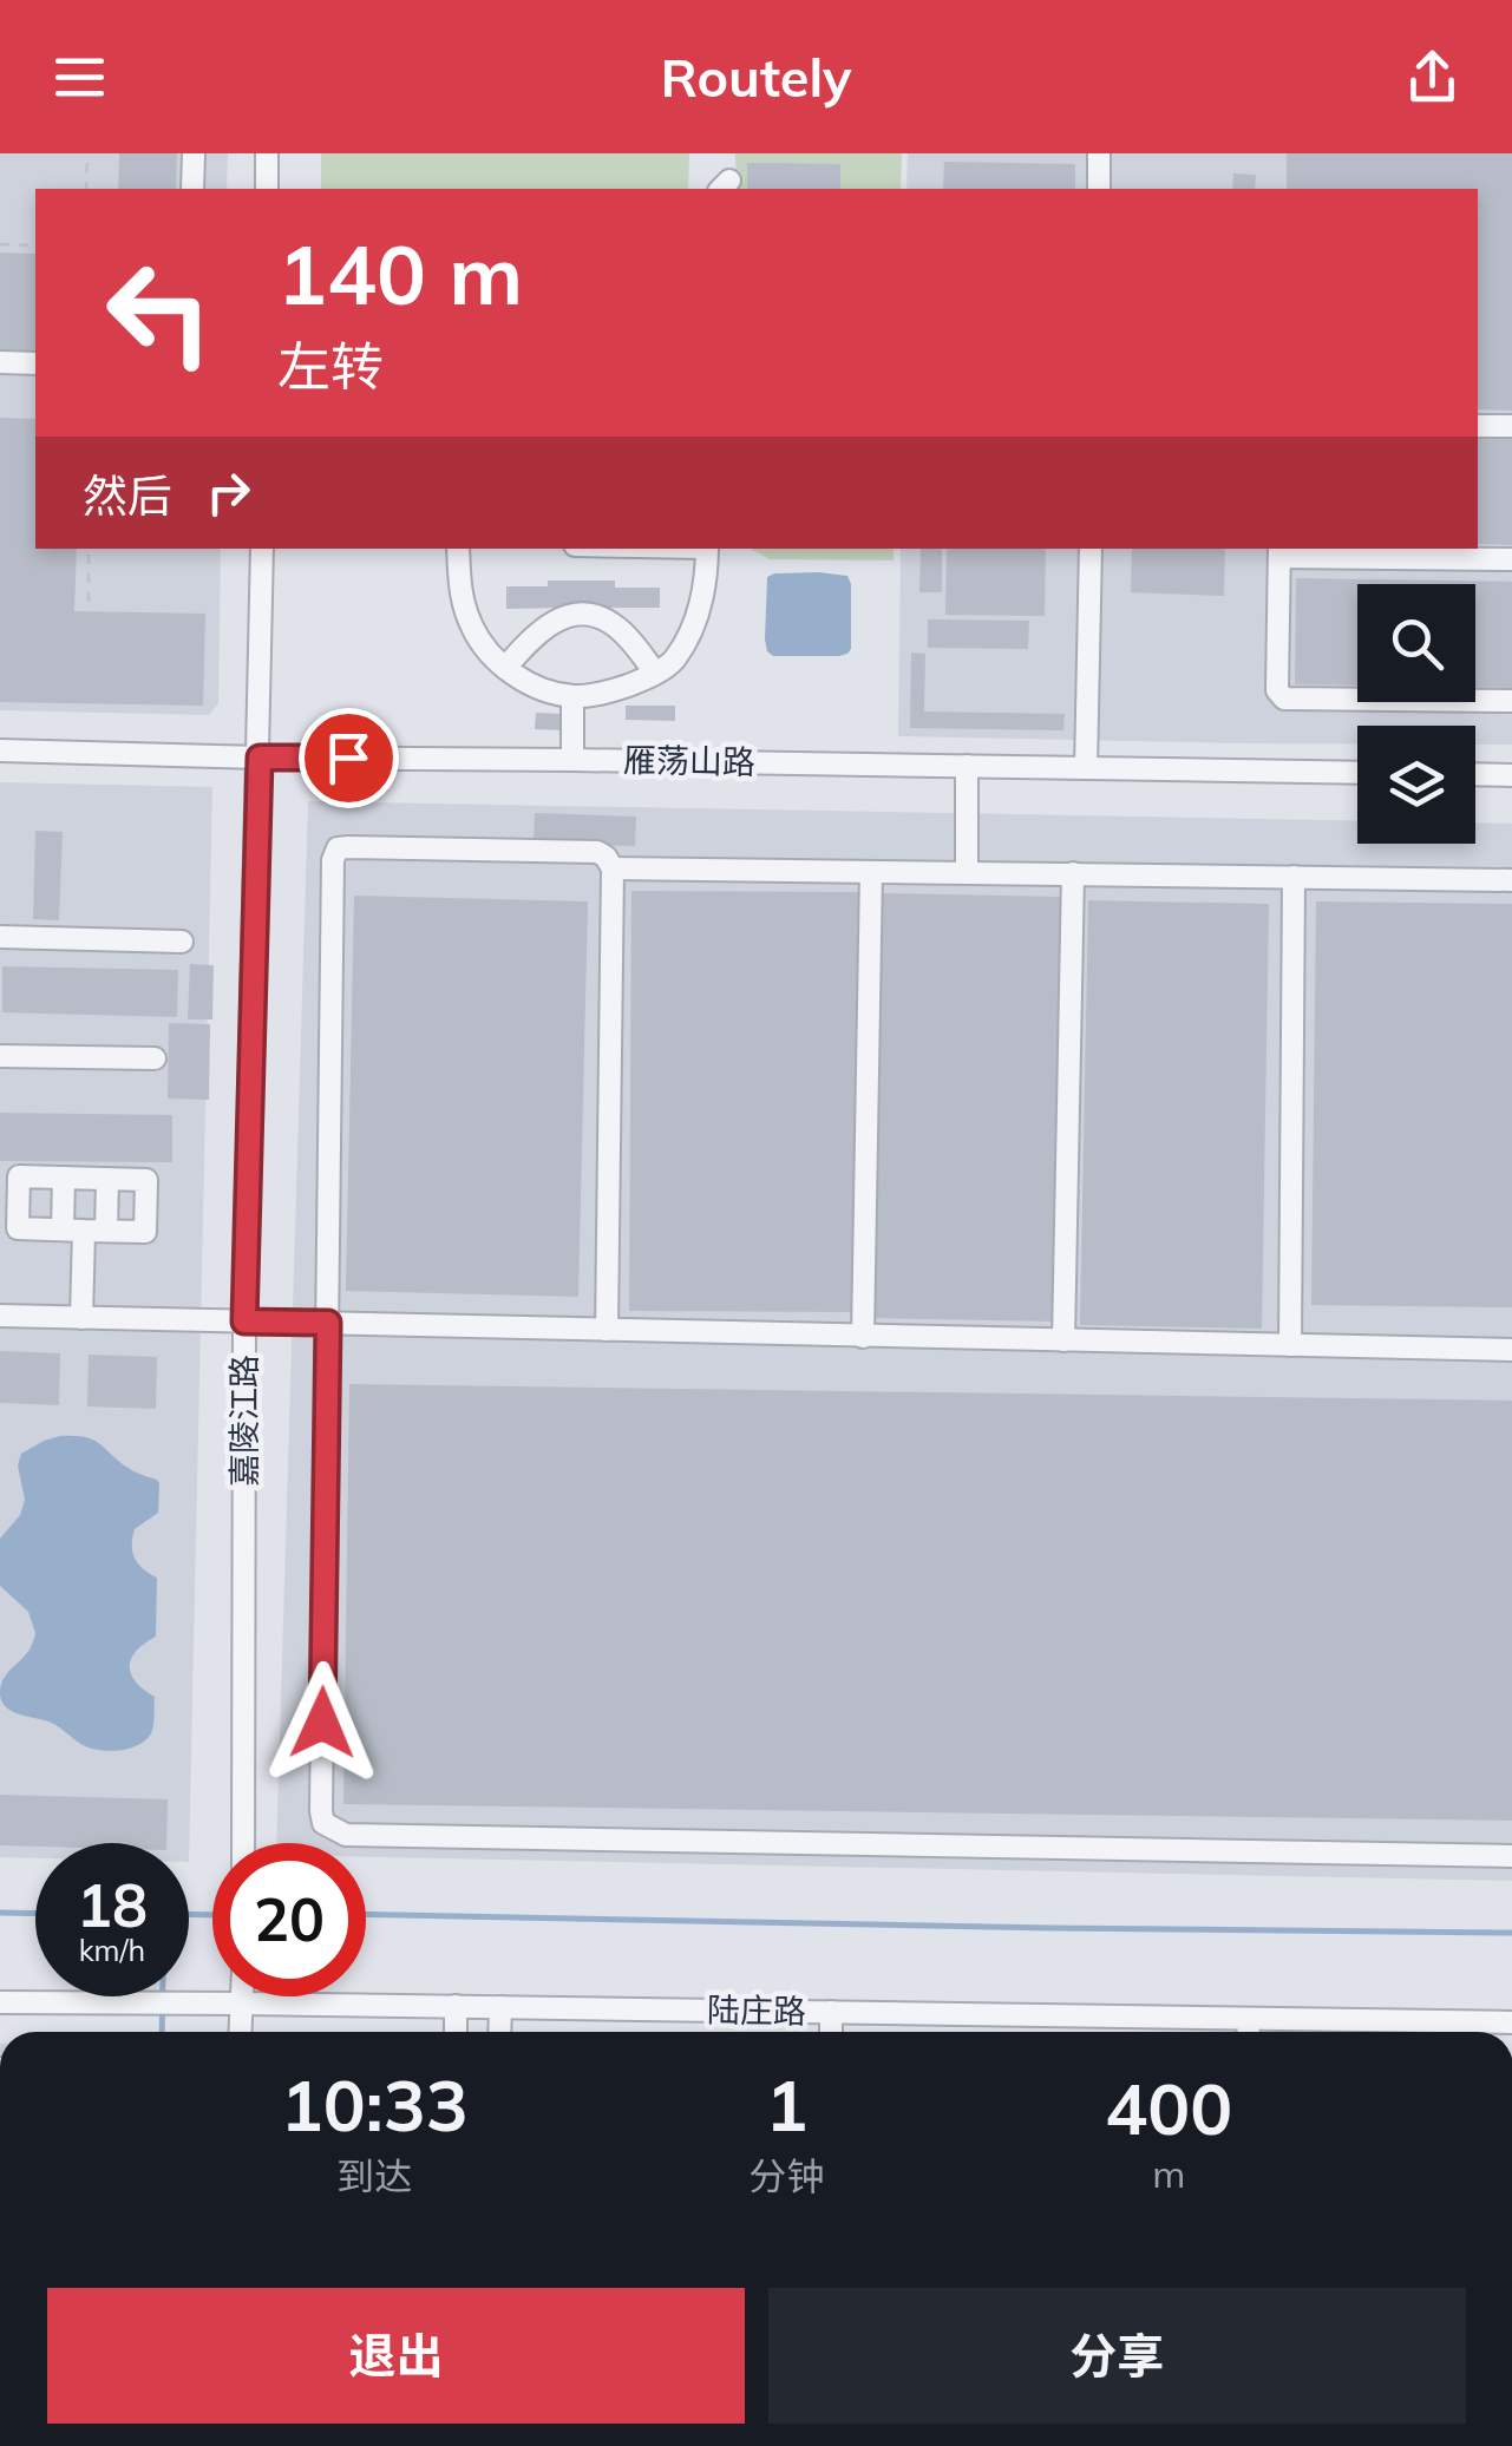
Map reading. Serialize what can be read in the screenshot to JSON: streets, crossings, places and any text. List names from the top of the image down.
{
  "streets": {
    "street": ["雁荡山路", "嘉陵江路", "陆庄路"]
  },
  "crossings": [
    ["雁荡山路", "嘉陵江路"]
  ],
  "page": {
    "header": "Routely",
    "turn": ["140 m", "左转"],
    "then": "然后",
    "speed": "18 km/h",
    "limit": "20",
    "eta": [
      "10:33",
      "到达",
      "1",
      "分钟",
      "400",
      "m"
    ],
    "buttons": ["退出", "分享"]
  }
}
